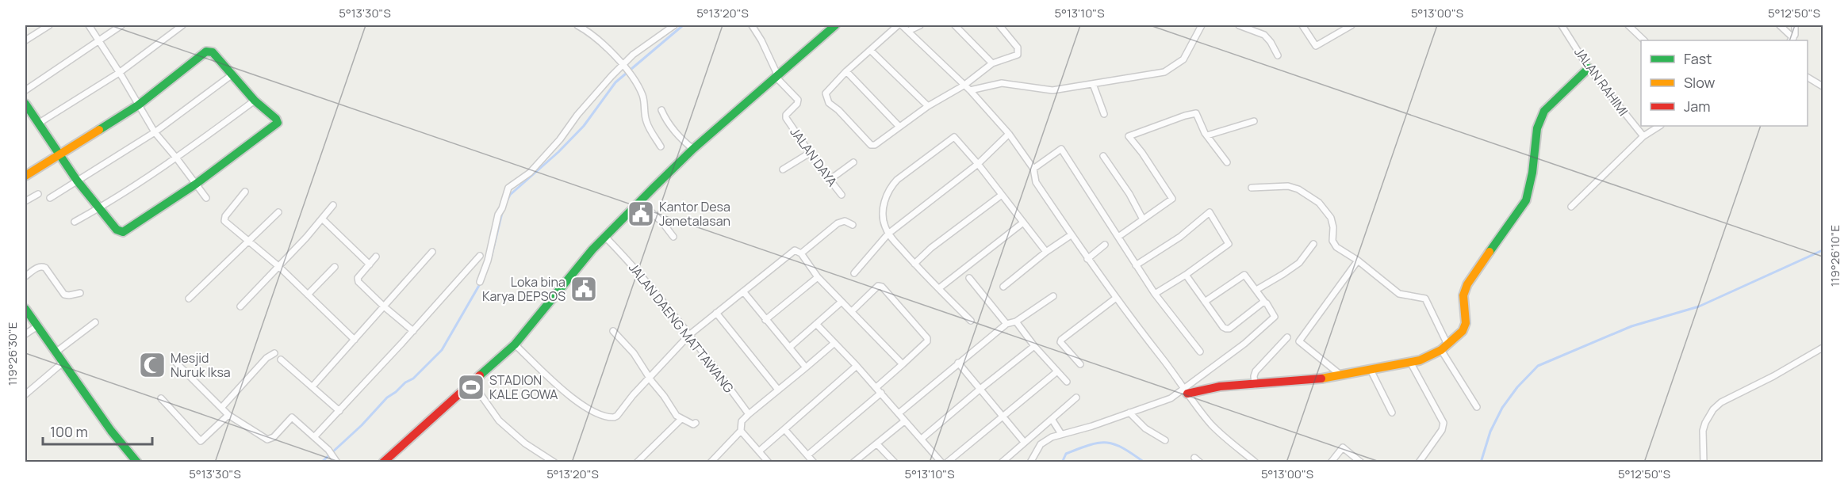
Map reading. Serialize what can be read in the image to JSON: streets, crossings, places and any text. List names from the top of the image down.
{
  "streets": {
    "street": ["JALAN RAHIMI", "JALAN DAYA", "JALAN DAENG MATTAWANG"]
  },
  "places": {
    "public building": ["Kantor Desa Jenetalasan", "Loka bina Karya DEPSOS"],
    "mosque": ["Mesjid Nuruk Iksa"],
    "sports": ["STADION KALE GOWA"]
  },
  "legend": ["Fast", "Slow", "Jam"],
  "scale_bar": "100 m",
  "coordinates": [
    "5°13'30\"S",
    "5°13'20\"S",
    "5°13'10\"S",
    "5°13'00\"S",
    "5°12'50\"S",
    "119°26'10\"E",
    "119°26'30\"E"
  ]
}
